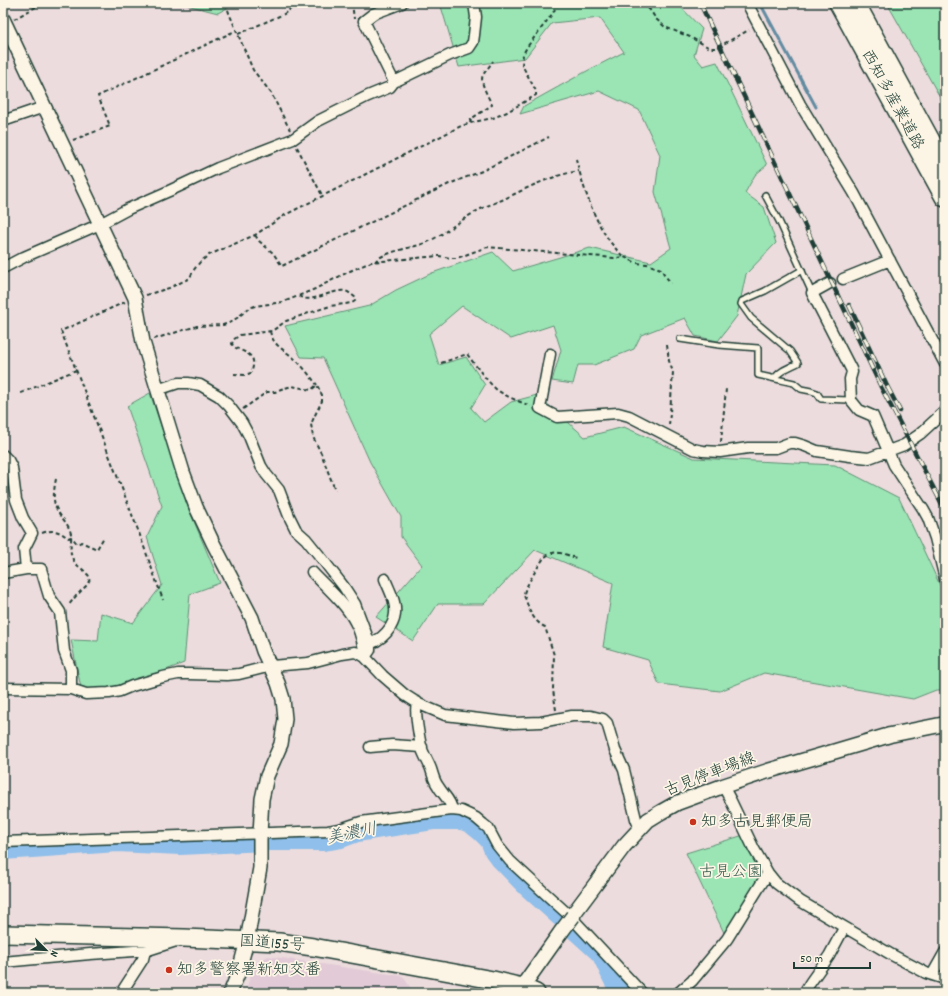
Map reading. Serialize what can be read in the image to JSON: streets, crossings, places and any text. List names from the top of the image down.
{
  "streets": {
    "highway": ["西知多産業道路", "国道155号"],
    "main road": ["古見停車場線"]
  },
  "crossings": [
    ["古見停車場線", "国道155号"]
  ],
  "water": ["美濃川"],
  "parks": ["古見公園"],
  "places": ["知多古見郵便局", "知多警察署新知交番"],
  "scale_bar": "50 m",
  "north": "bottom right"
}
